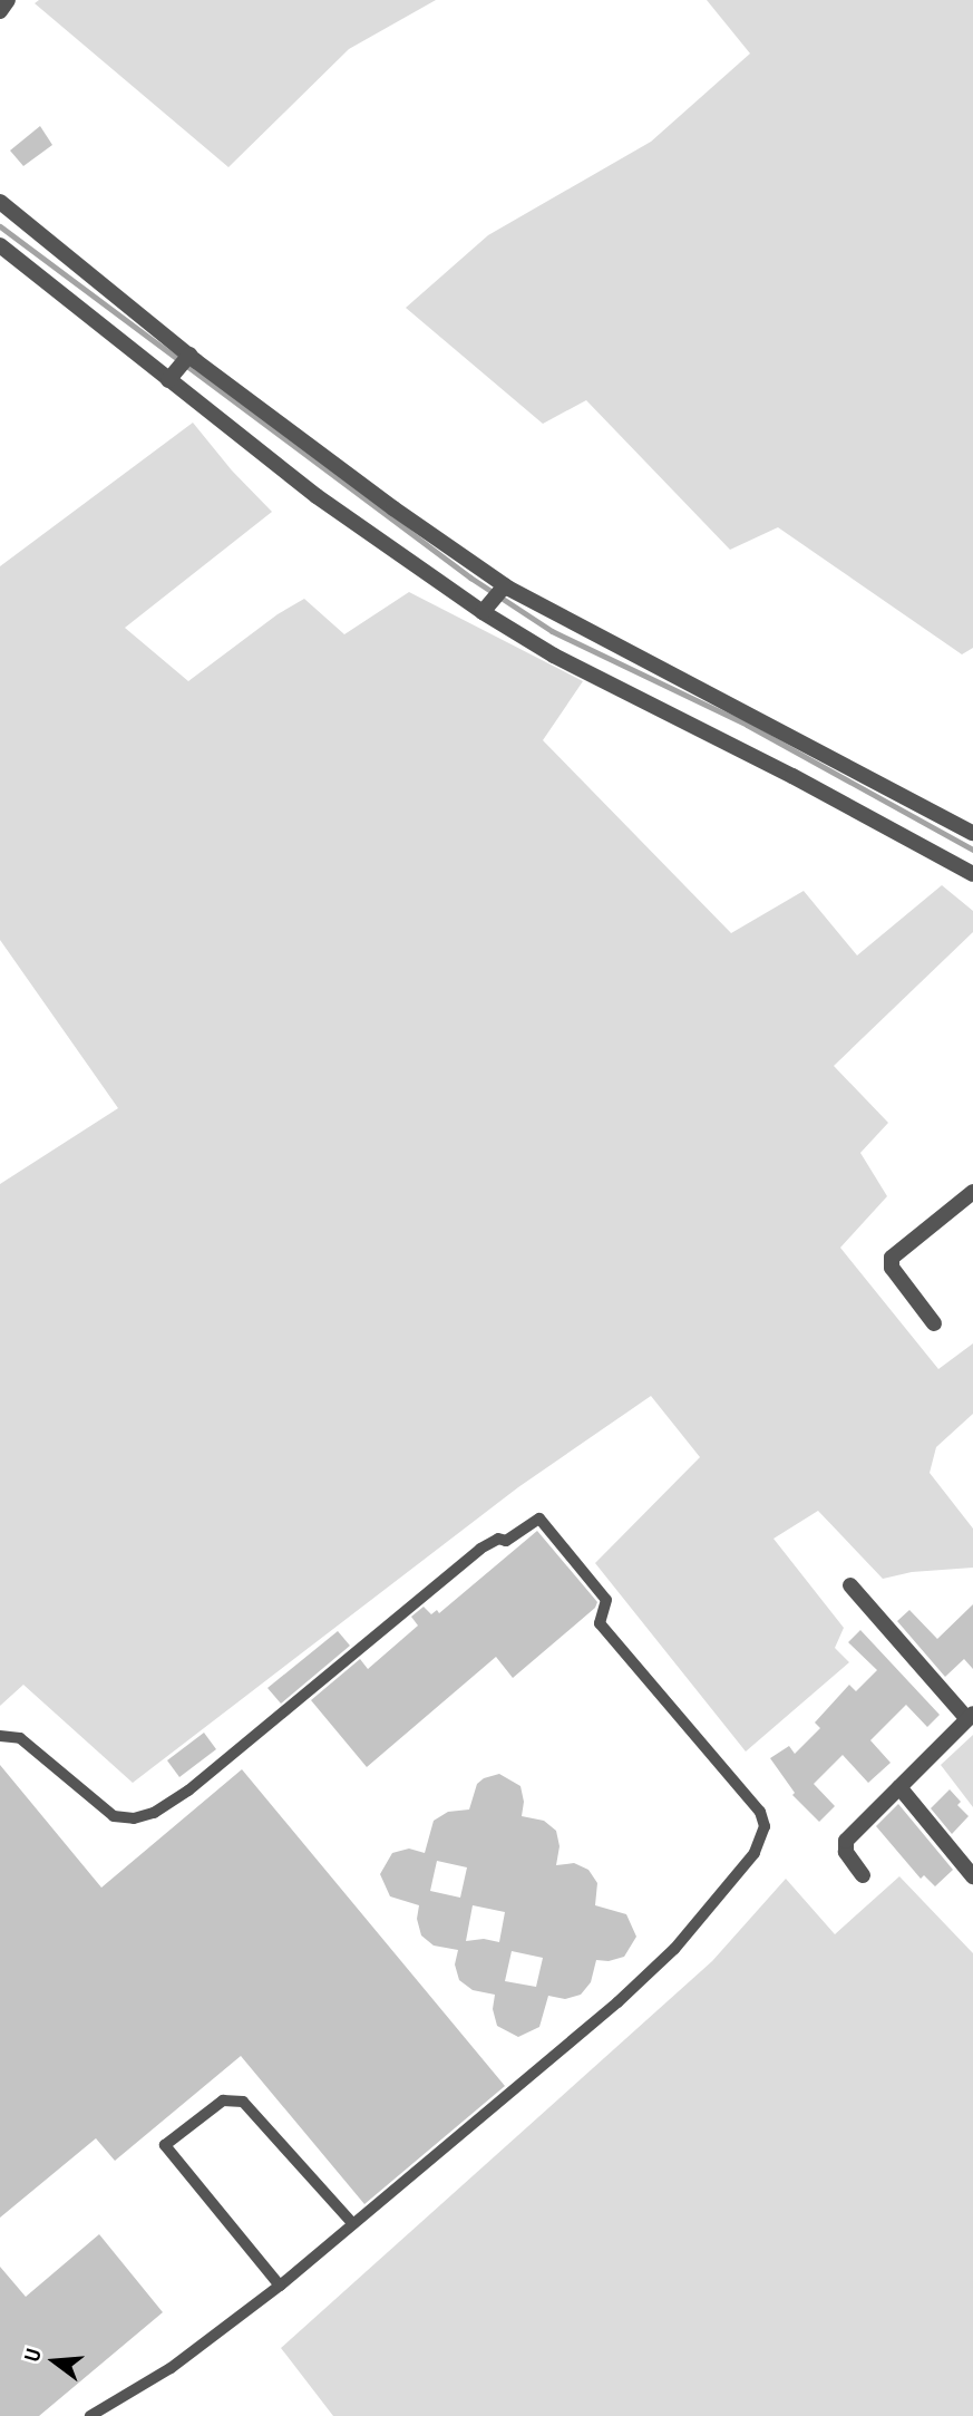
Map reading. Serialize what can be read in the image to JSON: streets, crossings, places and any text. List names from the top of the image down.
{
  "north": "left"
}
